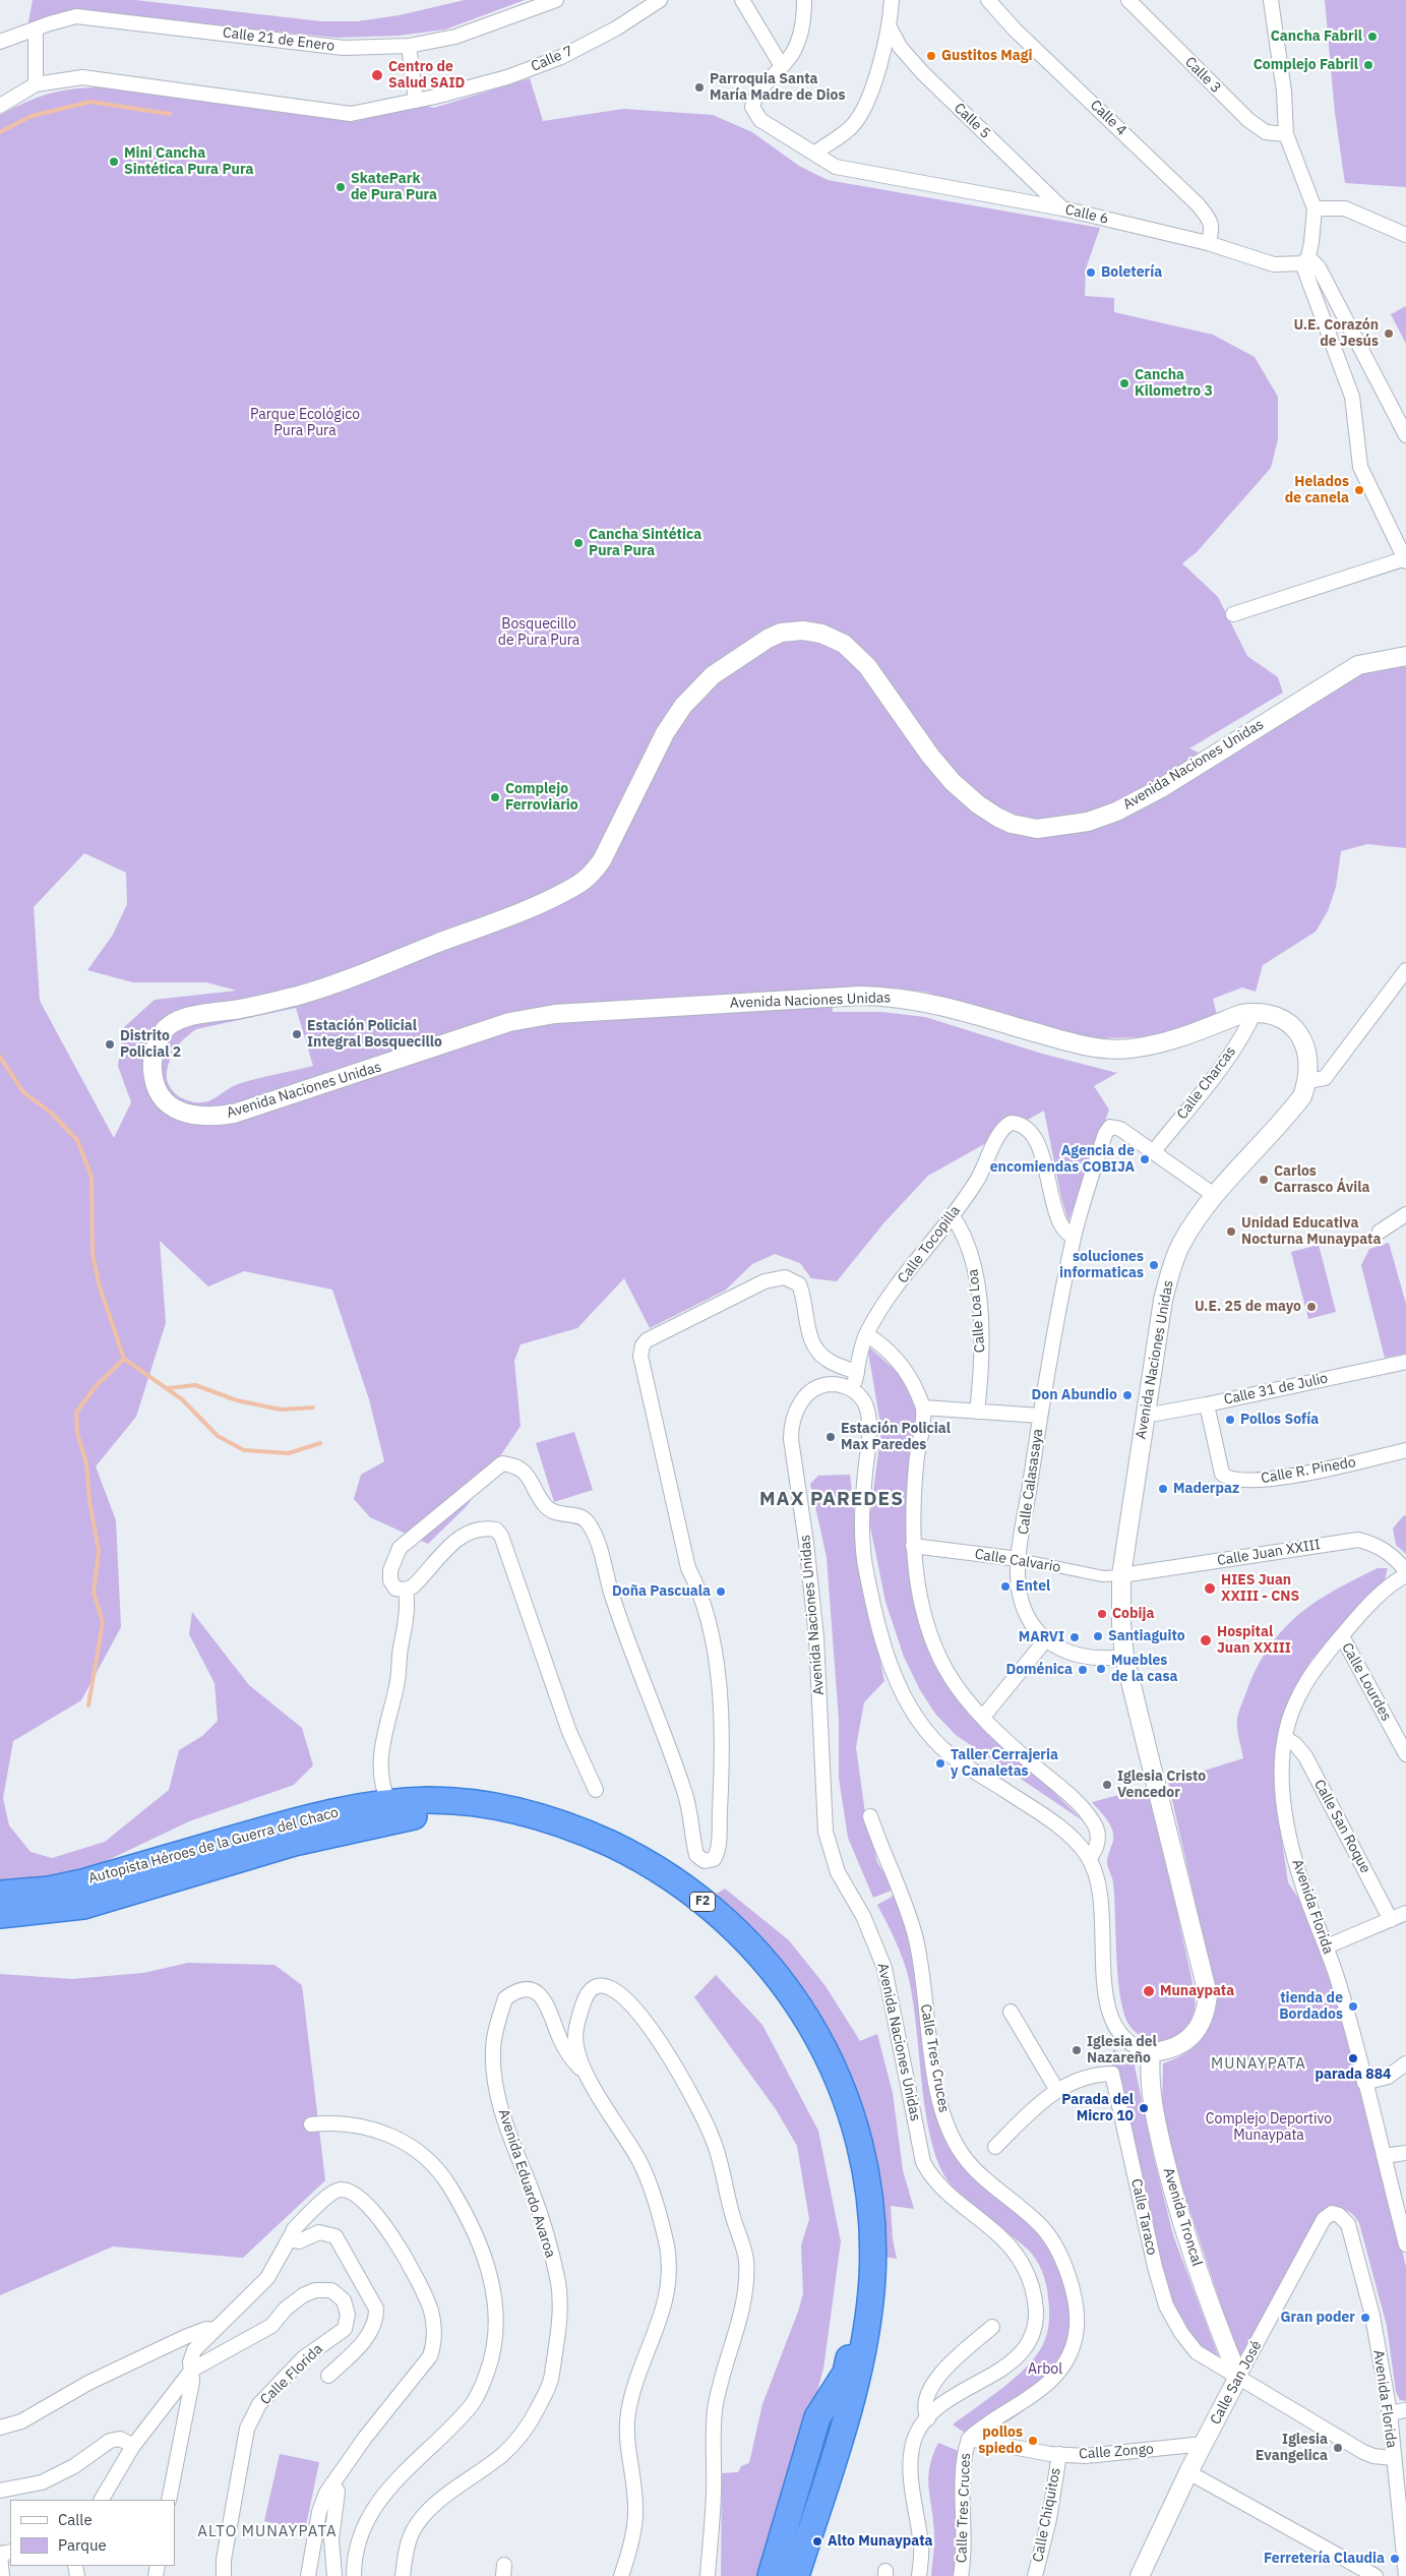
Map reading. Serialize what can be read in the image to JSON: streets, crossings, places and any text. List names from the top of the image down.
{
  "streets": {
    "highway": ["Autopista Héroes de la Guerra del Chaco", "F2"],
    "street": [
      "Calle 21 de Enero",
      "Calle 7",
      "Calle 3",
      "Calle 4",
      "Calle 5",
      "Calle 6",
      "Avenida Naciones Unidas",
      "Calle Charcas",
      "Calle Tocopilla",
      "Calle Loa Loa",
      "Calle 31 de Julio",
      "Calle R. Pinedo",
      "Calle Calasasaya",
      "Calle Juan XXIII",
      "Calle Calvario",
      "Calle Lourdes",
      "Calle San Roque",
      "Avenida Florida",
      "Calle Tres Cruces",
      "Avenida Eduardo Avaroa",
      "Calle Taraco",
      "Avenida Troncal",
      "Calle Florida",
      "Calle San José",
      "Calle Zongo",
      "Calle Chiquitos"
    ]
  },
  "crossings": [
    ["Calle 4", "Calle 6"],
    ["Calle 5", "Calle 6"],
    ["Avenida Naciones Unidas", "Calle Charcas"],
    ["Avenida Naciones Unidas", "Calle Tocopilla"],
    ["Avenida Naciones Unidas", "Calle 31 de Julio"],
    ["Avenida Naciones Unidas", "Calle Calasasaya"],
    ["Avenida Naciones Unidas", "Calle Juan XXIII"],
    ["Avenida Naciones Unidas", "Calle Calvario"],
    ["Avenida Naciones Unidas", "Avenida Troncal"],
    ["Calle Charcas", "Calle Calasasaya"],
    ["Calle Tocopilla", "Calle Loa Loa"],
    ["Calle Tocopilla", "Calle Calasasaya"],
    ["Calle 31 de Julio", "Calle R. Pinedo"],
    ["Calle Calasasaya", "Calle Calvario"],
    ["Calle Juan XXIII", "Calle Calvario"],
    ["Calle Juan XXIII", "Avenida Florida"],
    ["Calle Lourdes", "Avenida Florida"],
    ["Calle San Roque", "Avenida Florida"],
    ["Avenida Florida", "Calle San José"],
    ["Calle Tres Cruces", "Calle Zongo"],
    ["Calle Taraco", "Avenida Troncal"],
    ["Calle Taraco", "Calle San José"],
    ["Avenida Troncal", "Calle San José"],
    ["Calle San José", "Calle Zongo"],
    ["Calle Zongo", "Calle Chiquitos"]
  ],
  "districts": ["MAX PAREDES", "MUNAYPATA", "ALTO MUNAYPATA"],
  "parks": [
    "Parque Ecológico Pura Pura",
    "Bosquecillo de Pura Pura",
    "Complejo Deportivo Munaypata",
    "Arbol"
  ],
  "places": [
    "Cancha Fabril",
    "Gustitos Magi",
    "Complejo Fabril",
    "Centro de Salud SAID",
    "Parroquia Santa María Madre de Dios",
    "Mini Cancha Sintética Pura Pura",
    "SkatePark de Pura Pura",
    "Boletería",
    "U.E. Corazón de Jesús",
    "Cancha Kilometro 3",
    "Helados de canela",
    "Cancha Sintética Pura Pura",
    "Complejo Ferroviario",
    "Estación Policial Integral Bosquecillo",
    "Distrito Policial 2",
    "Agencia de encomiendas COBIJA",
    "Carlos Carrasco Ávila",
    "Unidad Educativa Nocturna Munaypata",
    "soluciones informaticas",
    "U.E. 25 de mayo",
    "Don Abundio",
    "Pollos Sofía",
    "Estación Policial Max Paredes",
    "Maderpaz",
    "Entel",
    "HIES Juan XXIII - CNS",
    "Doña Pascuala",
    "Cobija",
    "Santiaguito",
    "MARVI",
    "Hospital Juan XXIII",
    "Muebles de la casa",
    "Doménica",
    "Taller Cerrajeria y Canaletas",
    "Iglesia Cristo Vencedor",
    "Munaypata",
    "tienda de Bordados",
    "Iglesia del Nazareño",
    "parada 884",
    "Parada del Micro 10",
    "Gran poder",
    "pollos spiedo",
    "Iglesia Evangelica",
    "Alto Munaypata",
    "Ferretería Claudia"
  ],
  "legend": ["Calle", "Parque"]
}
